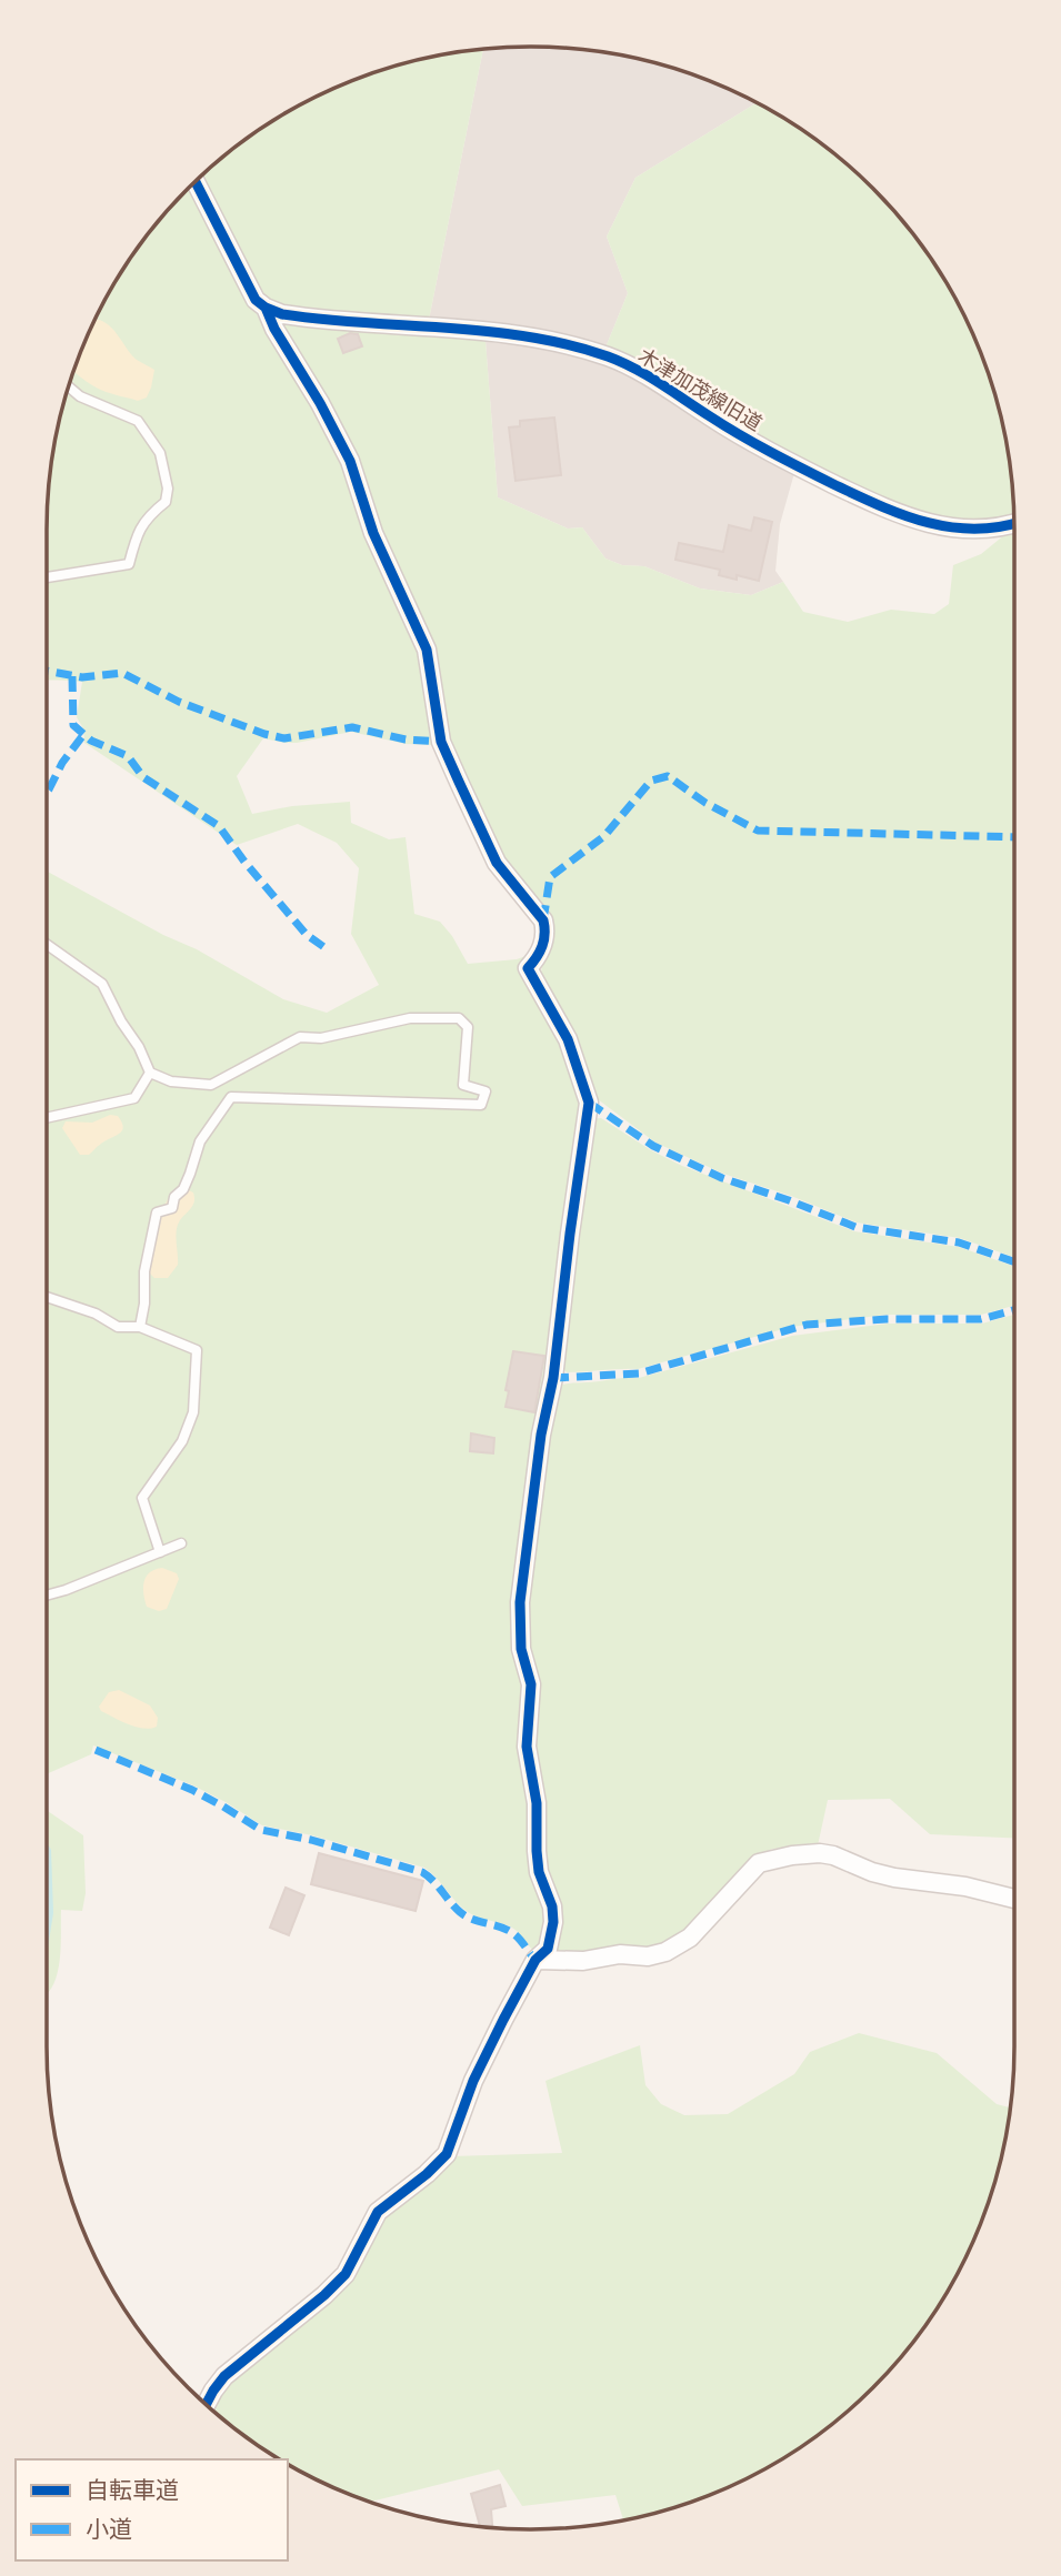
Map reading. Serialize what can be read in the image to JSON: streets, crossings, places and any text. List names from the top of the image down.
{
  "streets": {
    "street": ["木津加茂線旧道"]
  },
  "legend": ["自転車道", "小道"]
}
